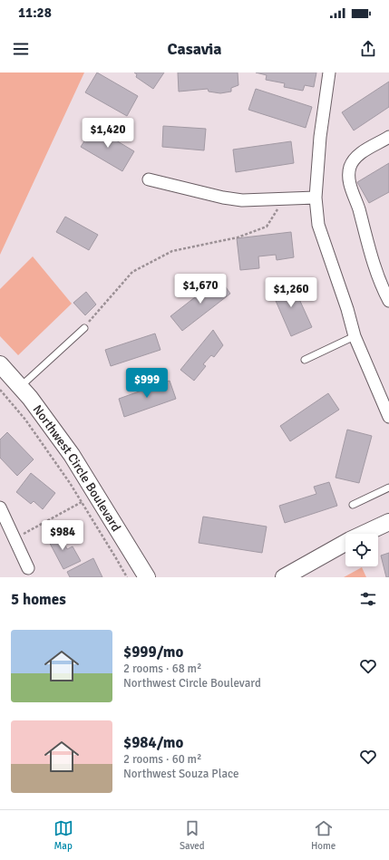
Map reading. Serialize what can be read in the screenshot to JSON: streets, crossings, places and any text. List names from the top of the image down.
{
  "streets": {
    "main road": ["Northwest Circle Boulevard"]
  },
  "page": {
    "status": "11:28",
    "header": "Casavia",
    "price": [
      "$1,420",
      "$1,670",
      "$1,260",
      "$999",
      "$984"
    ],
    "heading": "5 homes",
    "list": [
      {
        "name": "$999/mo",
        "note": "2 rooms · 68 m² · Northwest Circle Boulevard"
      },
      {
        "name": "$984/mo",
        "note": "2 rooms · 60 m² · Northwest Souza Place"
      }
    ],
    "tabs": ["Map", "Saved", "Home"]
  }
}
